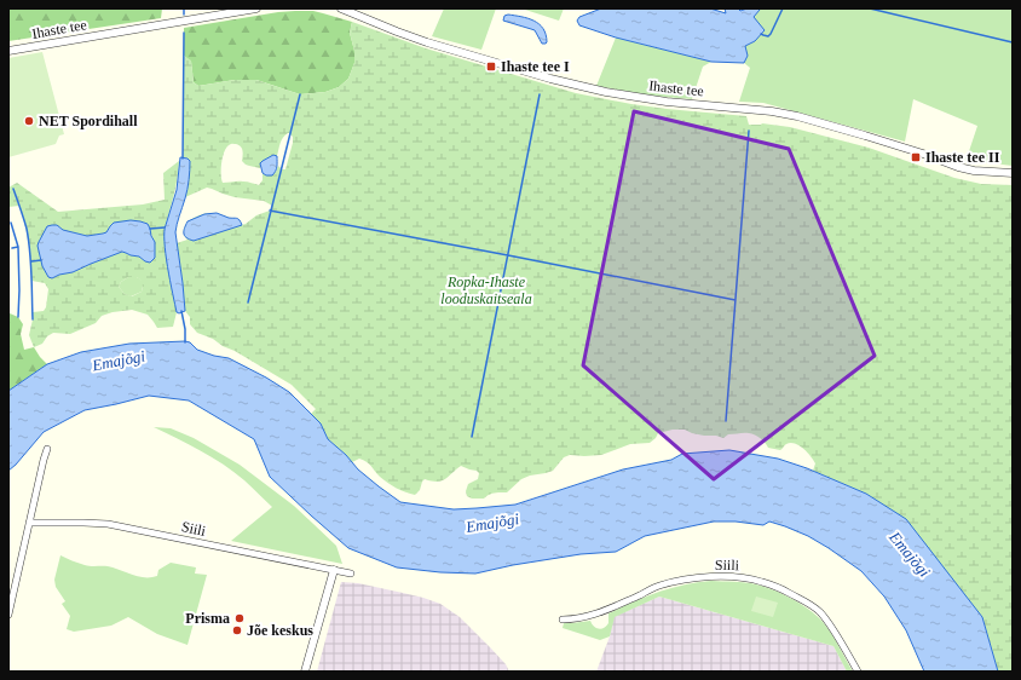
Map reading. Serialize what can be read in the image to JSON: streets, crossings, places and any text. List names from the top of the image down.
{
  "streets": {
    "street": ["Ihaste tee", "Siili"]
  },
  "water": ["Emajõgi"],
  "parks": ["Ropka-Ihaste looduskaitseala"],
  "places": {
    "transit": ["Ihaste tee I", "Ihaste tee II"],
    "other": ["NET Spordihall", "Prisma", "Jõe keskus"]
  }
}
